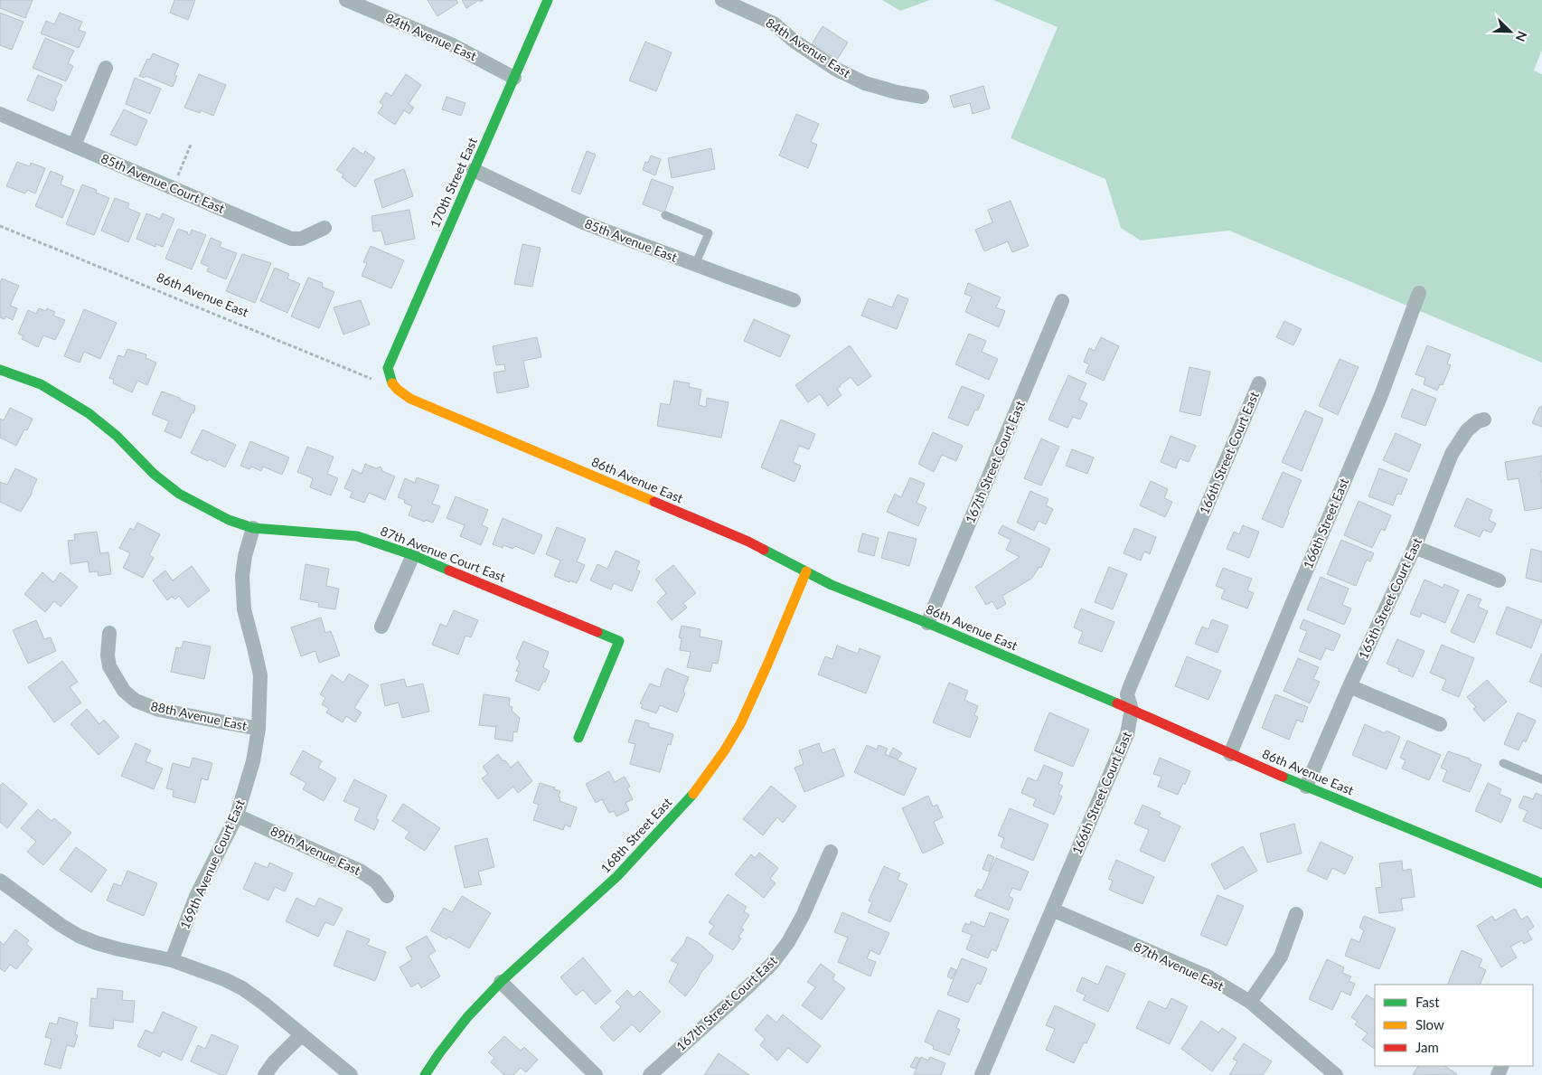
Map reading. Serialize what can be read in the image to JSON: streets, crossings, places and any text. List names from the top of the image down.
{
  "streets": {
    "street": [
      "84th Avenue East",
      "170th Street East",
      "85th Avenue Court East",
      "85th Avenue East",
      "86th Avenue East",
      "166th Street Court East",
      "167th Street Court East",
      "166th Street East",
      "87th Avenue Court East",
      "165th Street Court East",
      "88th Avenue East",
      "168th Street East",
      "89th Avenue East",
      "169th Avenue Court East",
      "87th Avenue East"
    ]
  },
  "crossings": [
    ["84th Avenue East", "170th Street East"],
    ["170th Street East", "85th Avenue East"],
    ["170th Street East", "86th Avenue East"],
    ["86th Avenue East", "166th Street Court East"],
    ["86th Avenue East", "167th Street Court East"],
    ["86th Avenue East", "166th Street East"],
    ["86th Avenue East", "165th Street Court East"],
    ["86th Avenue East", "168th Street East"],
    ["166th Street Court East", "87th Avenue East"],
    ["87th Avenue Court East", "169th Avenue Court East"],
    ["88th Avenue East", "169th Avenue Court East"],
    ["89th Avenue East", "169th Avenue Court East"]
  ],
  "legend": ["Fast", "Slow", "Jam"],
  "north": "bottom right"
}
